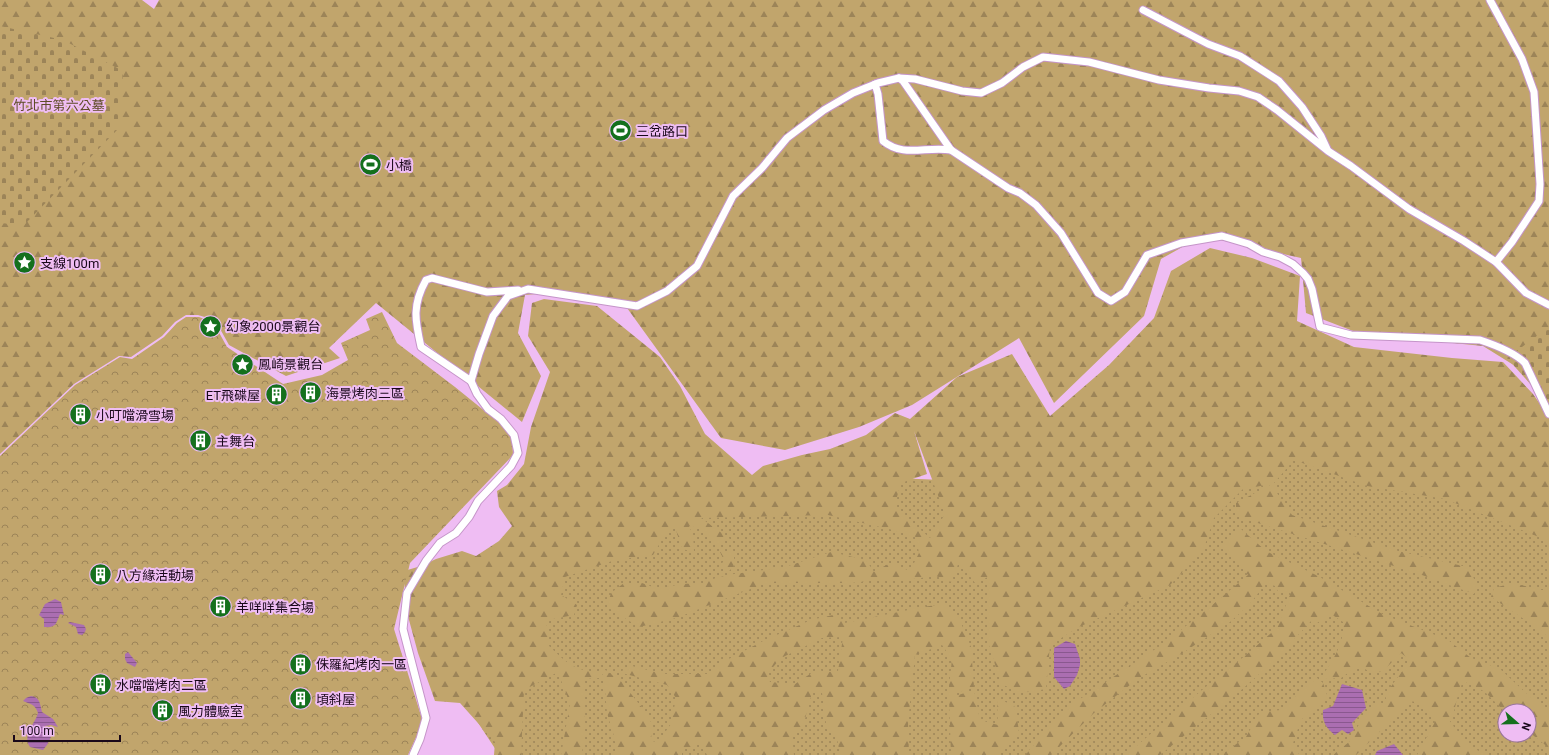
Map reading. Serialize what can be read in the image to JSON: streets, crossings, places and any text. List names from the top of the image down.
{
  "parks": ["竹北市第六公墓"],
  "places": {
    "sports": ["三岔路口", "小橋"],
    "place": ["支線100m", "幻象2000景觀台", "鳳崎景觀台"],
    "building": [
      "海景烤肉三區",
      "ET飛碟屋",
      "小叮噹滑雪場",
      "主舞台",
      "八方緣活動場",
      "羊咩咩集合場",
      "侏羅紀烤肉一區",
      "水噹噹烤肉二區",
      "頃斜屋",
      "風力體驗室"
    ]
  },
  "scale_bar": "100 m",
  "north": "right"
}
